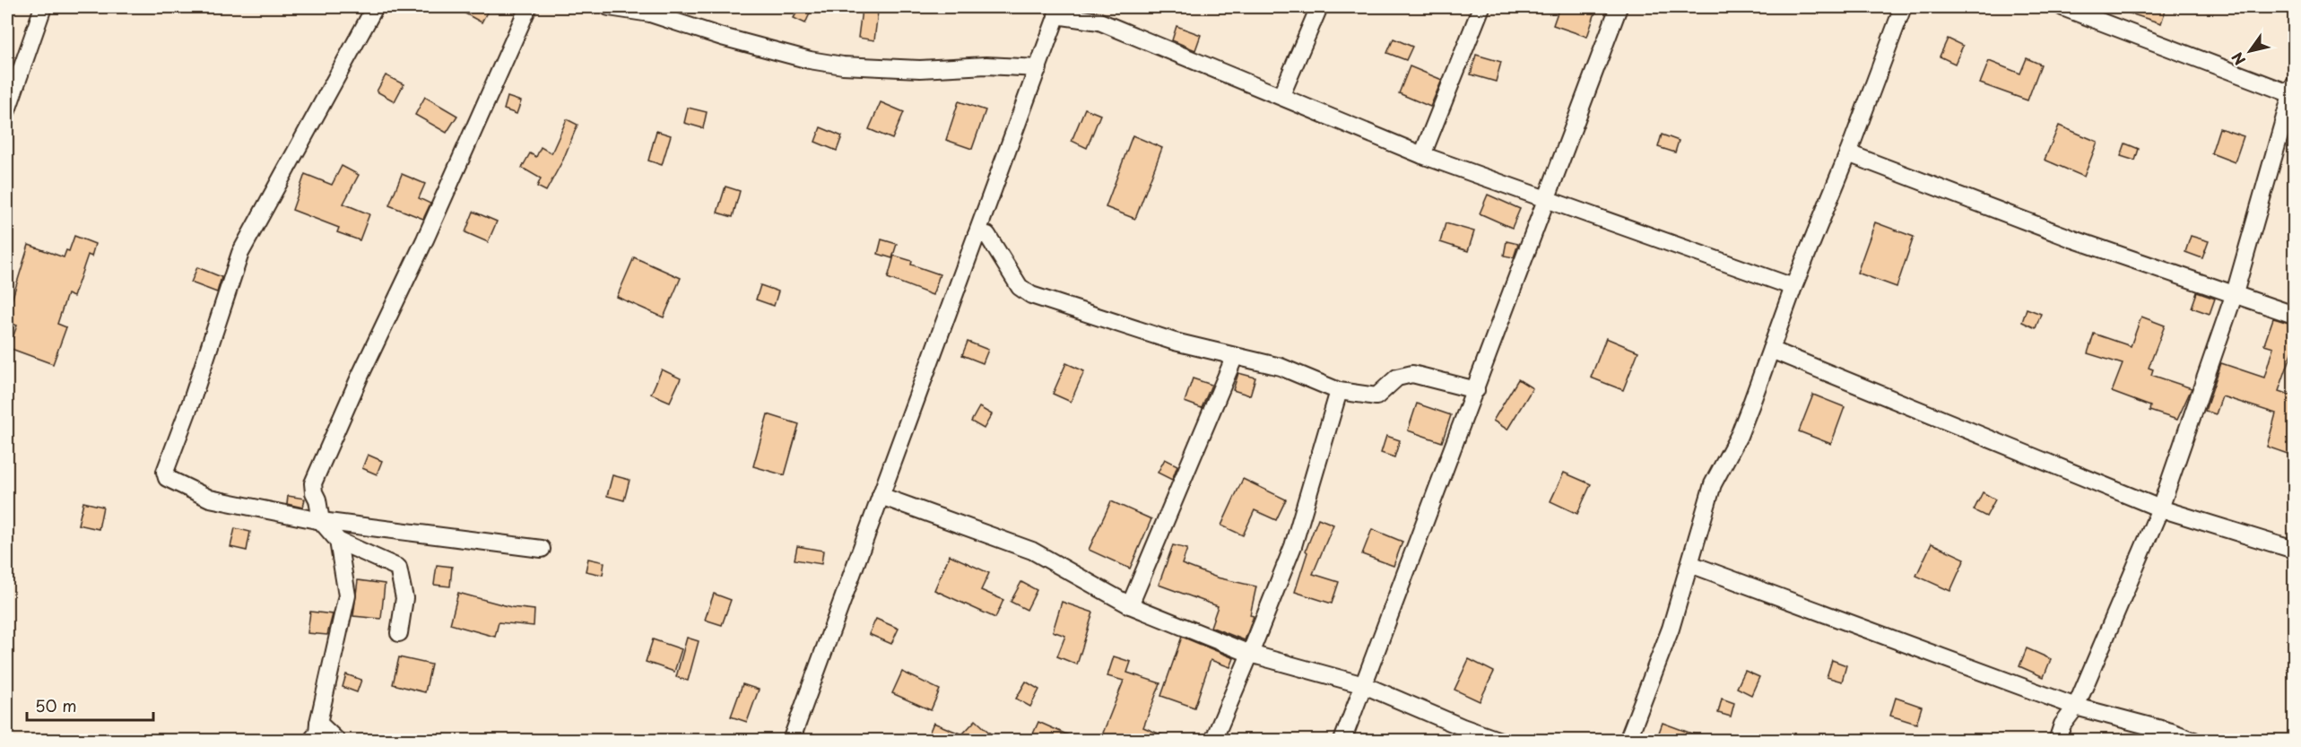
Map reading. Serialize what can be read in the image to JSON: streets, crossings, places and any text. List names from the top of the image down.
{
  "scale_bar": "50 m",
  "north": "bottom left"
}
